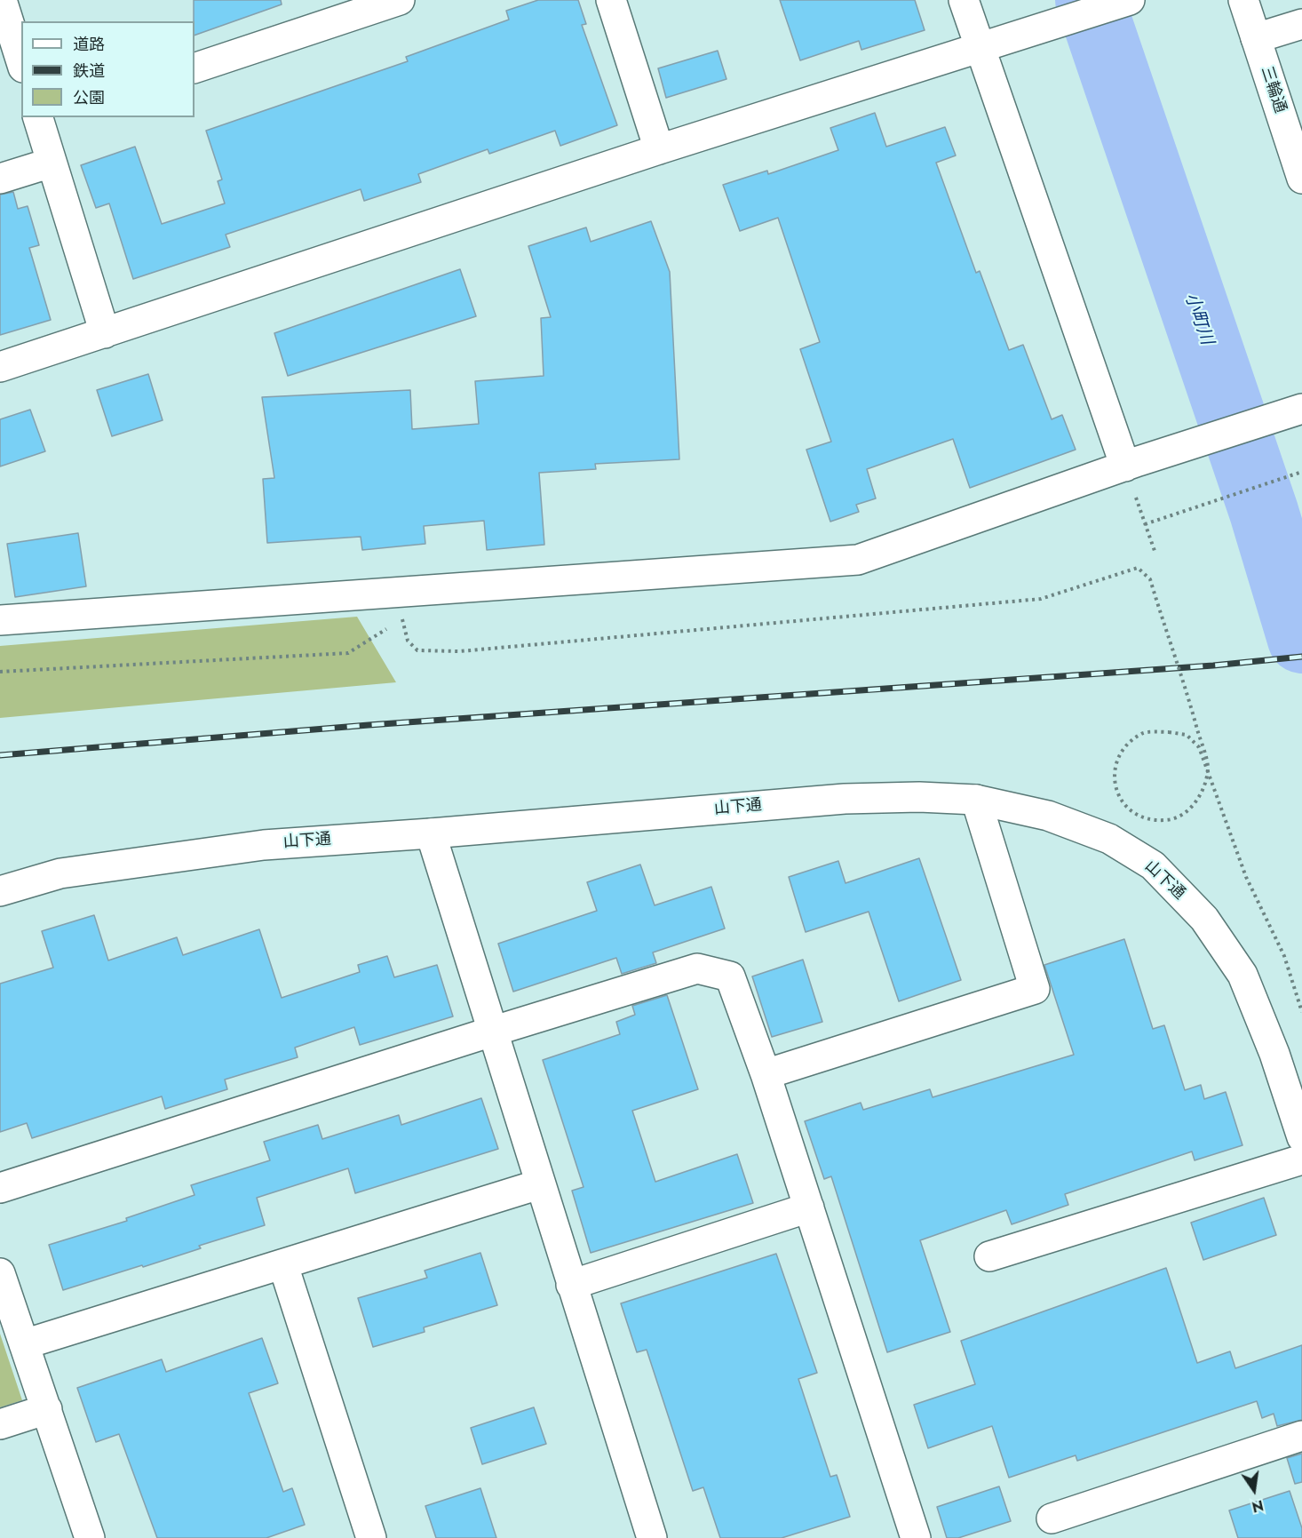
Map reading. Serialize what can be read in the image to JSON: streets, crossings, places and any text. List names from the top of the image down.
{
  "streets": {
    "street": ["三輪通", "山下通"]
  },
  "water": ["小町川"],
  "legend": ["道路", "鉄道", "公園"],
  "north": "bottom"
}
